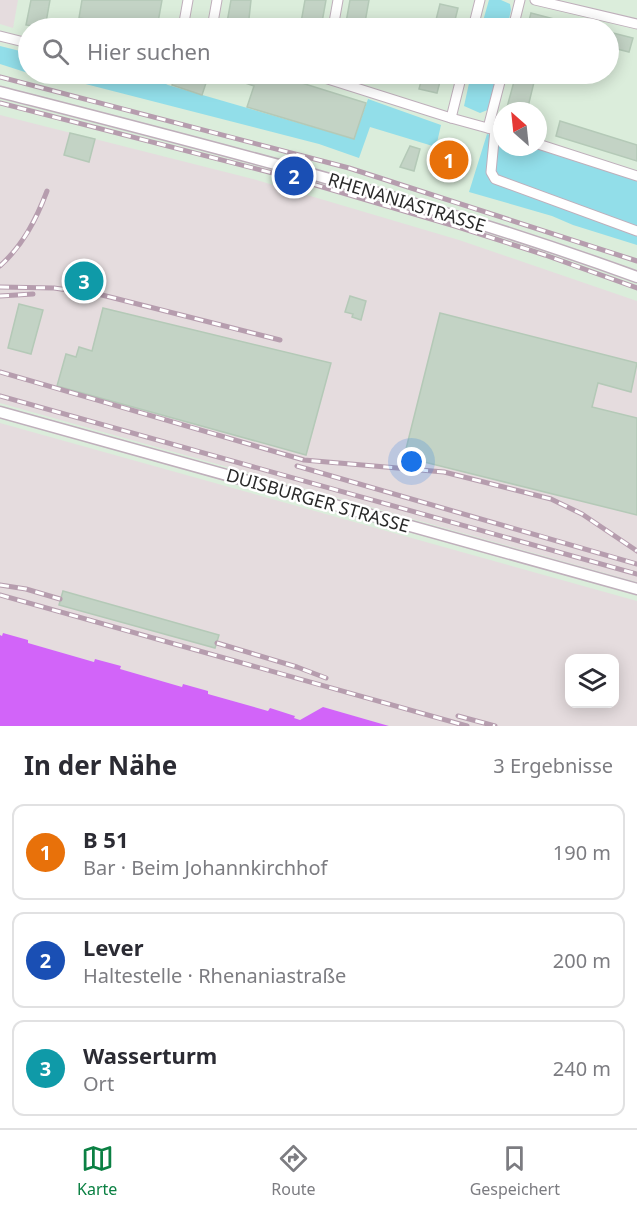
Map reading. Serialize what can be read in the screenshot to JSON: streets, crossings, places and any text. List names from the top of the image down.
{
  "streets": {
    "street": ["RHENANIASTRASSE", "DUISBURGER STRASSE"]
  },
  "north": "top left",
  "page": {
    "search": "Hier suchen",
    "pins": ["1", "2", "3"],
    "heading": ["In der Nähe", "3 Ergebnisse"],
    "list": [
      {
        "mark": "1",
        "name": "B 51",
        "note": "Bar · Beim Johannkirchhof",
        "value": "190 m"
      },
      {
        "mark": "2",
        "name": "Lever",
        "note": "Haltestelle · Rhenaniastraße",
        "value": "200 m"
      },
      {
        "mark": "3",
        "name": "Wasserturm",
        "note": "Ort",
        "value": "240 m"
      }
    ],
    "nav": ["Karte", "Route", "Gespeichert"]
  }
}
